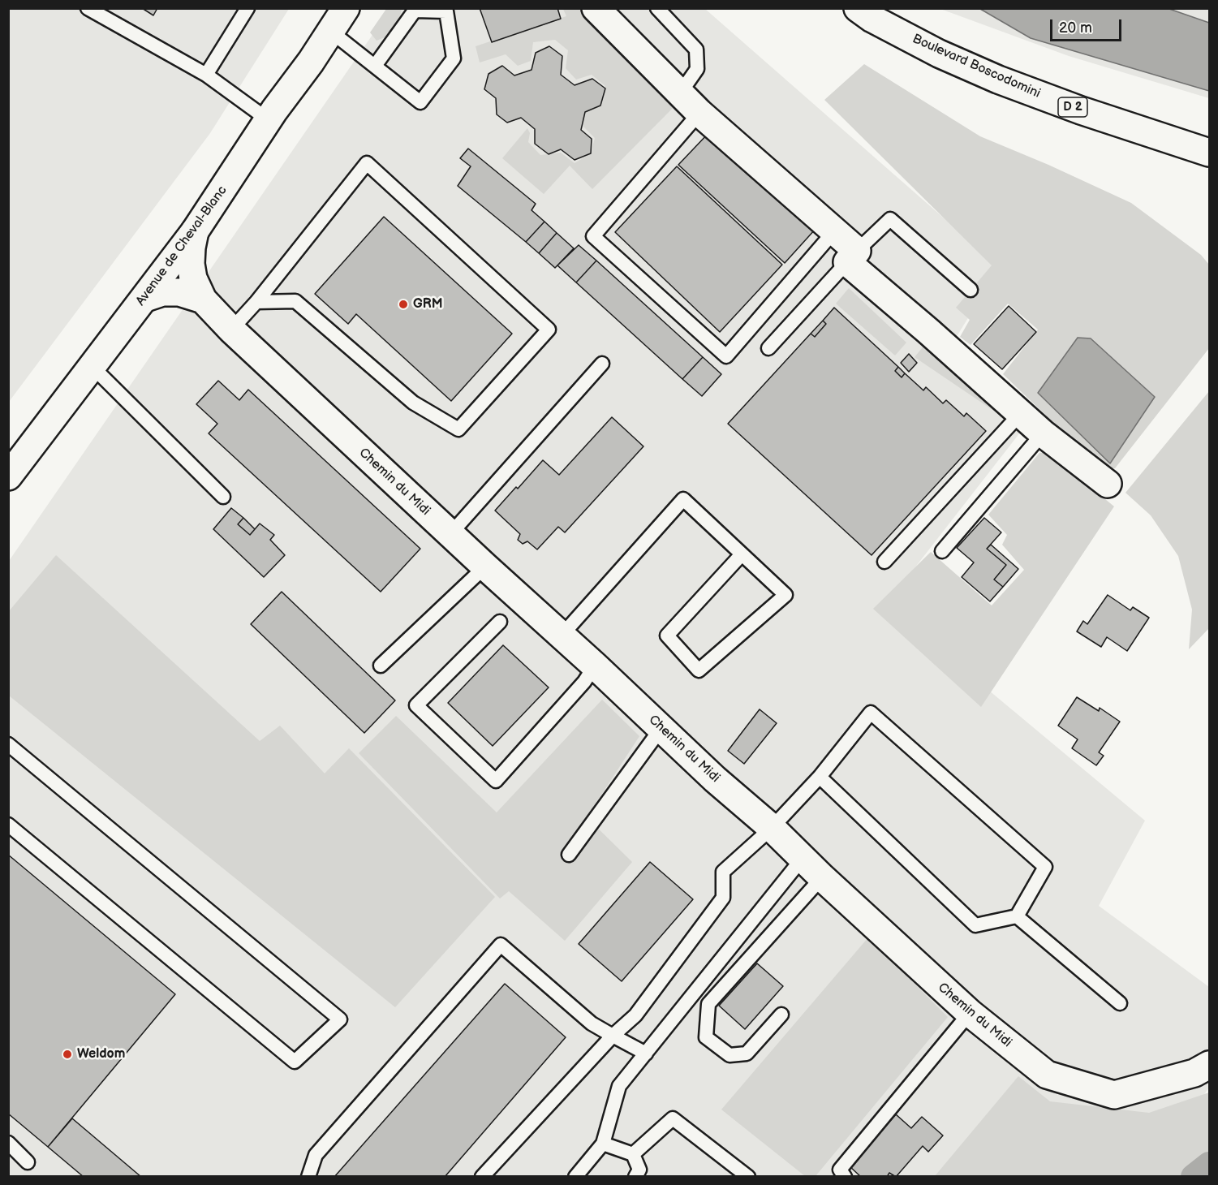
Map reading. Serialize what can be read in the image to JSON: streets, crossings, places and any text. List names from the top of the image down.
{
  "streets": {
    "street": [
      "Boulevard Boscodomini",
      "D 2",
      "Avenue de Cheval-Blanc",
      "Chemin du Midi"
    ]
  },
  "crossings": [
    ["Avenue de Cheval-Blanc", "Chemin du Midi"]
  ],
  "places": ["GRM", "Weldom"],
  "scale_bar": "20 m"
}
